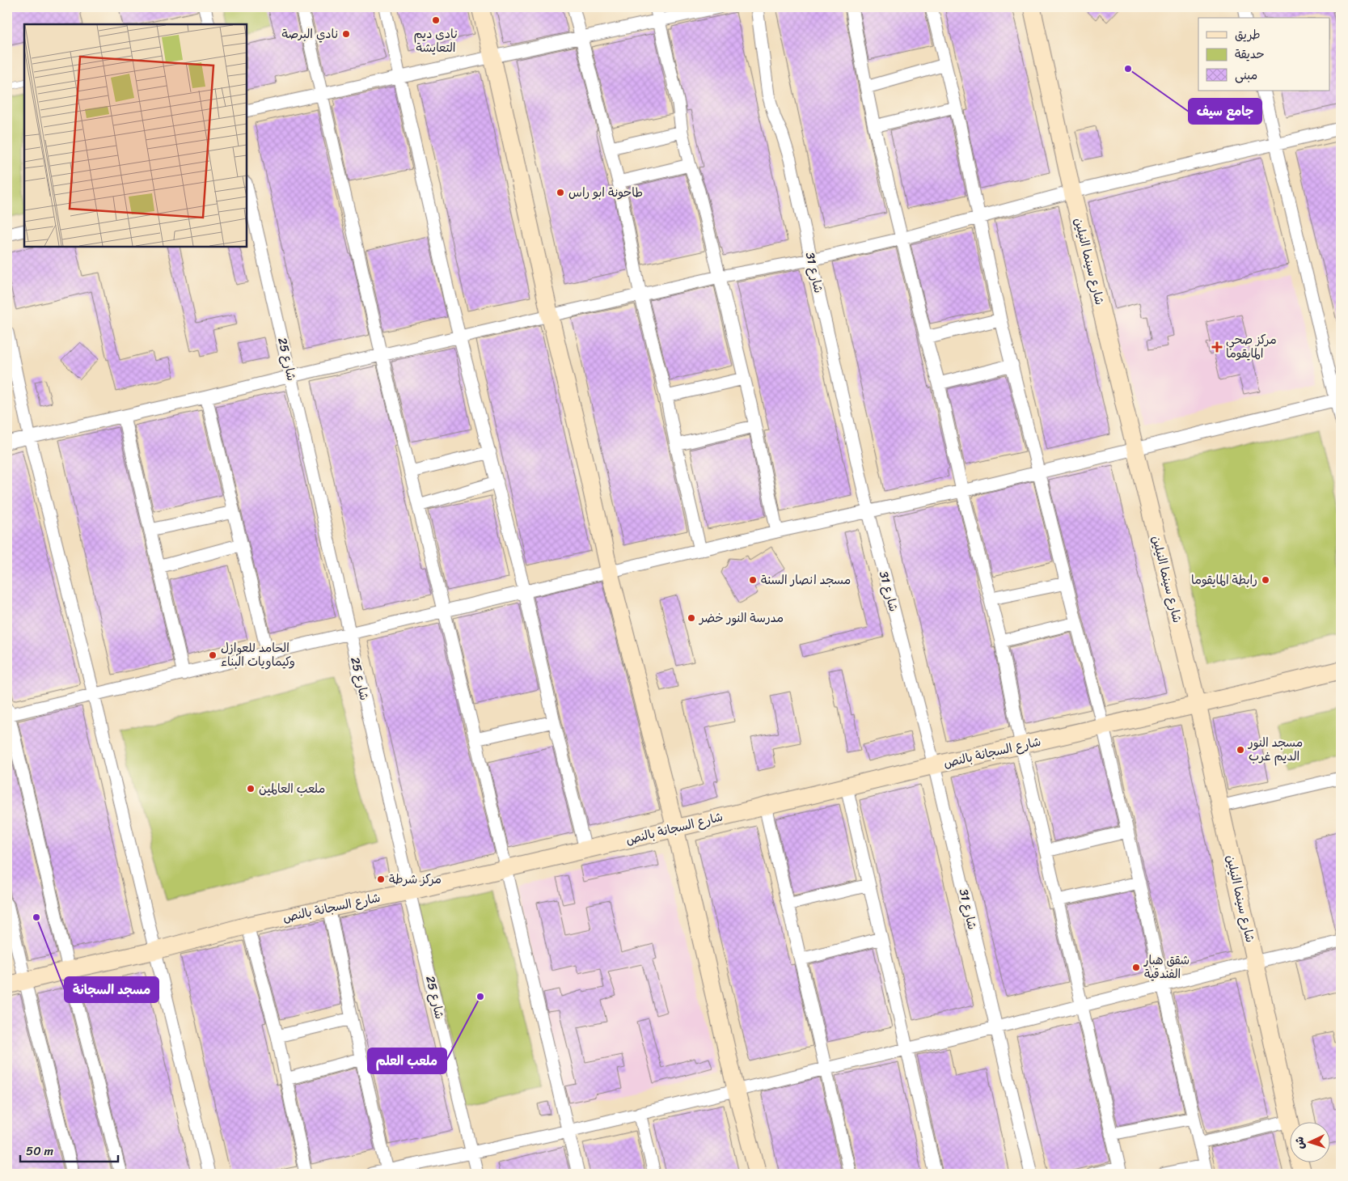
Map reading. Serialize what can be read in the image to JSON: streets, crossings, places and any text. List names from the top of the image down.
{
  "streets": {
    "street": [
      "شارع سينما النيلين",
      "شارع 31",
      "شارع 25",
      "شارع السجانة بالنص"
    ]
  },
  "crossings": [
    ["شارع سينما النيلين", "شارع السجانة بالنص"],
    ["شارع 31", "شارع السجانة بالنص"],
    ["شارع 25", "شارع السجانة بالنص"]
  ],
  "places": {
    "other": [
      "نادى ديم التعايشة",
      "نادي البرصة",
      "جامع سيف",
      "طاحونة ابو راس",
      "مسجد انصار السنة",
      "رابطة المايقوما",
      "مدرسة النور خضر",
      "الحامد للعوازل وكيماويات البناء",
      "مسجد النور الديم غرب",
      "ملعب العالمين",
      "مركز شرطة",
      "مسجد السجانة",
      "شقق هبار الفندقية",
      "ملعب العلم"
    ],
    "health": ["مركز صحي المايقوما"]
  },
  "legend": ["طريق", "حديقة", "مبنى"],
  "scale_bar": "50 m",
  "north": "left"
}
